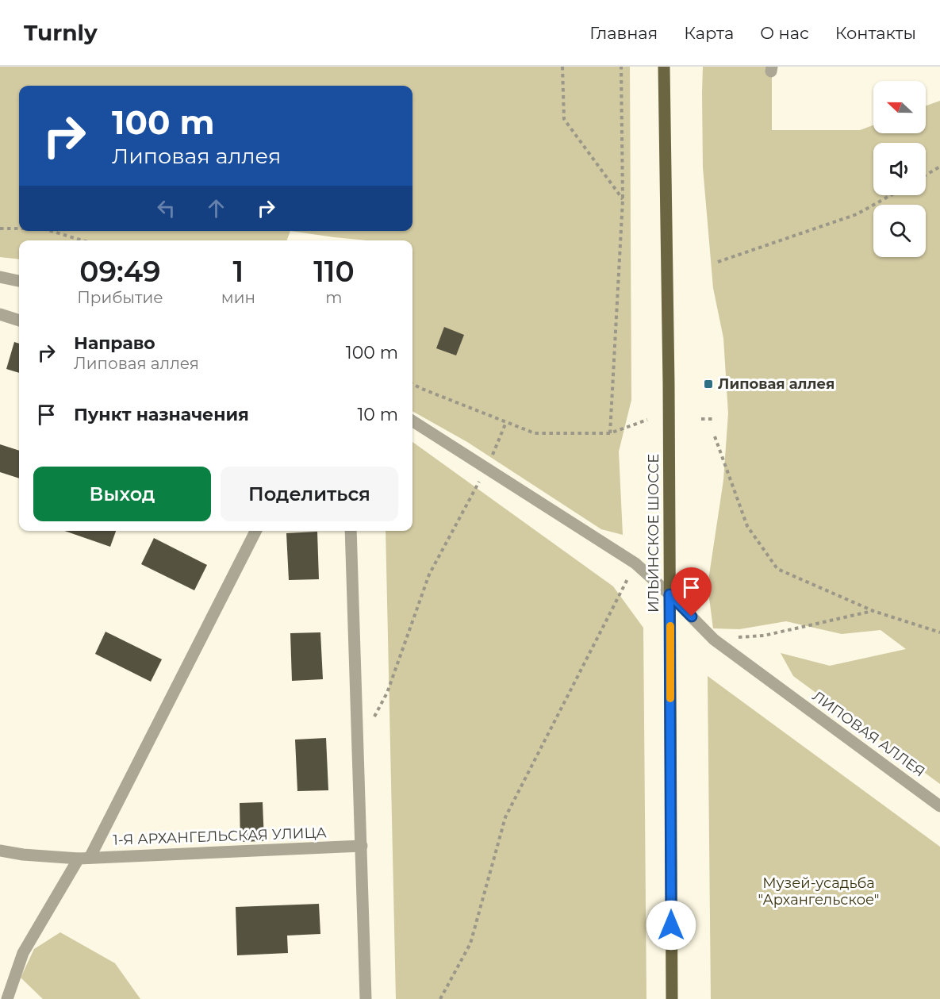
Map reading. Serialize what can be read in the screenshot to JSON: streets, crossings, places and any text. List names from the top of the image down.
{
  "streets": {
    "main road": ["ИЛЬИНСКОЕ ШОССЕ"],
    "street": ["ЛИПОВАЯ АЛЛЕЯ", "1-Я АРХАНГЕЛЬСКАЯ УЛИЦА"]
  },
  "crossings": [
    ["ИЛЬИНСКОЕ ШОССЕ", "ЛИПОВАЯ АЛЛЕЯ"]
  ],
  "parks": ["Музей-усадьба \"Архангельское\""],
  "places": {
    "transit": ["Липовая аллея"]
  },
  "north": "left",
  "page": {
    "header": "Turnly",
    "nav": [
      "Главная",
      "Карта",
      "О нас",
      "Контакты"
    ],
    "turn": ["100 m", "Липовая аллея"],
    "eta": [
      "09:49",
      "Прибытие",
      "1",
      "мин",
      "110",
      "m"
    ],
    "list": [
      {
        "name": "Направо",
        "note": "Липовая аллея",
        "value": "100 m"
      },
      {
        "name": "Пункт назначения",
        "value": "10 m"
      }
    ],
    "buttons": ["Выход", "Поделиться"]
  }
}
